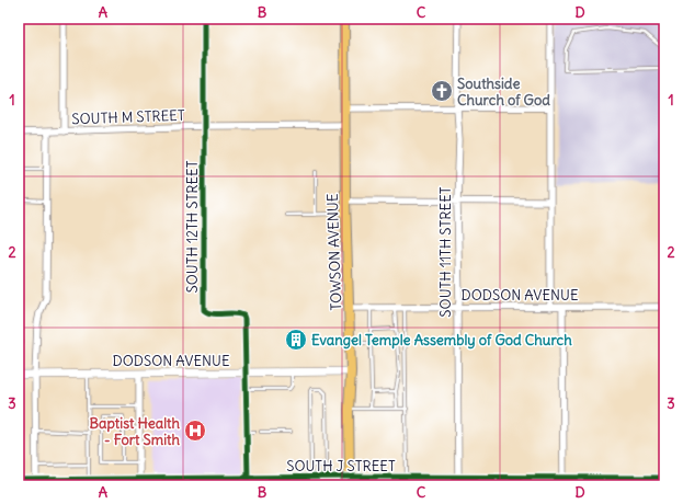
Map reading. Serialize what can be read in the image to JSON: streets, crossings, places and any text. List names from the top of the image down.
{
  "streets": {
    "main road": ["TOWSON AVENUE"],
    "street": [
      "SOUTH M STREET",
      "SOUTH 12TH STREET",
      "SOUTH 11TH STREET",
      "DODSON AVENUE",
      "SOUTH J STREET"
    ]
  },
  "crossings": [
    ["SOUTH M STREET", "SOUTH 12TH STREET"],
    ["SOUTH M STREET", "TOWSON AVENUE"],
    ["SOUTH 12TH STREET", "DODSON AVENUE"],
    ["SOUTH 12TH STREET", "SOUTH J STREET"],
    ["TOWSON AVENUE", "DODSON AVENUE"],
    ["TOWSON AVENUE", "SOUTH J STREET"],
    ["SOUTH 11TH STREET", "DODSON AVENUE"],
    ["SOUTH 11TH STREET", "SOUTH J STREET"]
  ],
  "places": {
    "church": ["Southside Church of God"],
    "building": ["Evangel Temple Assembly of God Church"],
    "hospital": ["Baptist Health - Fort Smith"]
  },
  "grid": {
    "columns": [
      "A",
      "B",
      "C",
      "D"
    ],
    "rows": ["1", "2", "3"]
  }
}
